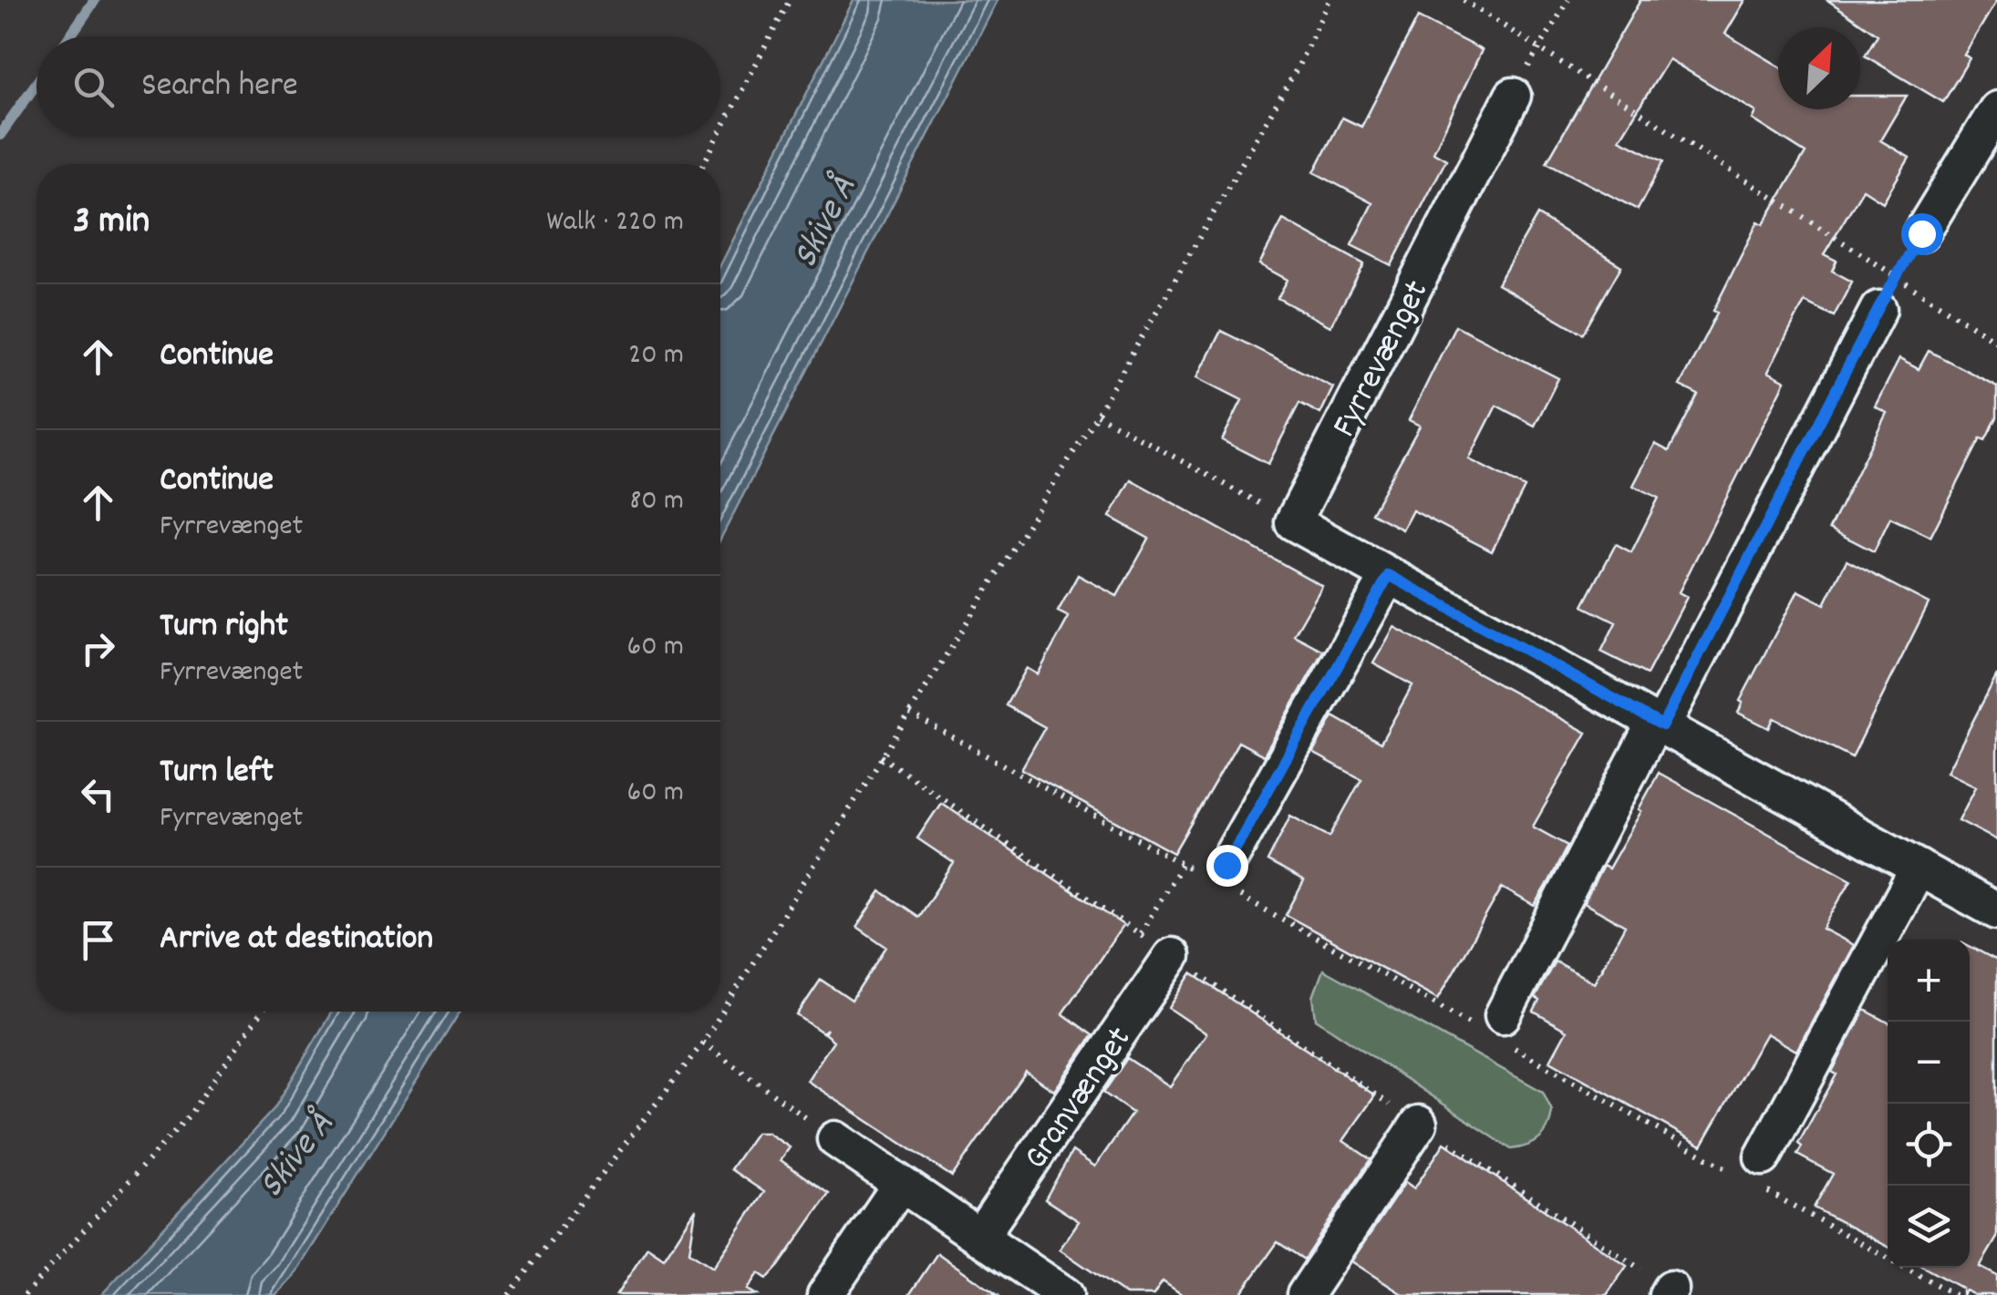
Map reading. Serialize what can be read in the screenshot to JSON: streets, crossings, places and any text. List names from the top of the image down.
{
  "streets": {
    "street": ["Fyrrevænget", "Granvænget"]
  },
  "water": ["Skive Å"],
  "north": "top right",
  "page": {
    "search": "Search here",
    "heading": ["3 min", "Walk · 220 m"],
    "list": [
      ["Continue", "20 m"],
      ["Continue", "Fyrrevænget", "80 m"],
      ["Turn right", "Fyrrevænget", "60 m"],
      ["Turn left", "Fyrrevænget", "60 m"],
      "Arrive at destination"
    ],
    "map_buttons": ["+", "−"]
  }
}
